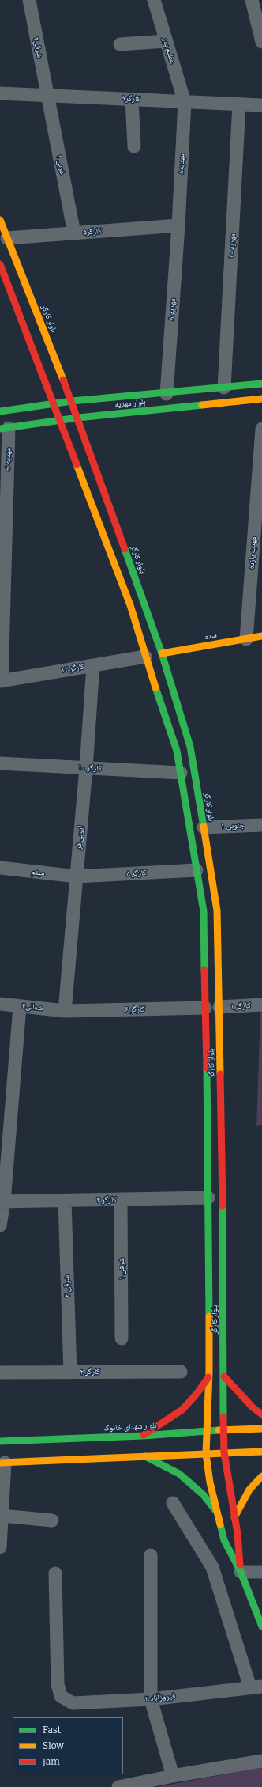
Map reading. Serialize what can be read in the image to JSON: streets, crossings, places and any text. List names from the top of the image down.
{
  "streets": {
    "main road": [
      "بلوار کارگر",
      "بلوار مهدیه",
      "سده",
      "بلوار شهدای خانوک"
    ],
    "street": [
      "شرقی۲",
      "عظیم پور",
      "کارگر۹",
      "مهدیه۸",
      "۱ غربی",
      "کارگر۵",
      "مهدیه ۱۰",
      "مهدیه ۸",
      "مهدیه نه",
      "مهدیه یازده",
      "کارگر ۱۲",
      "کارگر ۱۰",
      "۱ جنوبی",
      "ایوبی فر",
      "میثم",
      "کارگر ۸",
      "کارگر ۱",
      "شمالی۴",
      "کارگر ۶",
      "کارگر ۴",
      "شرقی ۱",
      "شرقی ۲",
      "کارگر ۲",
      "فیروزآباد ۲"
    ]
  },
  "crossings": [
    ["شرقی۲", "کارگر۹"],
    ["شرقی۲", "۱ غربی"],
    ["عظیم پور", "کارگر۹"],
    ["عظیم پور", "مهدیه۸"],
    ["کارگر۹", "مهدیه۸"],
    ["کارگر۹", "۱ غربی"],
    ["کارگر۹", "مهدیه ۱۰"],
    ["مهدیه۸", "کارگر۵"],
    ["مهدیه۸", "مهدیه ۸"],
    ["۱ غربی", "کارگر۵"],
    ["کارگر۵", "مهدیه ۸"],
    ["کارگر۵", "بلوار کارگر"],
    ["مهدیه ۱۰", "بلوار مهدیه"],
    ["مهدیه ۸", "بلوار مهدیه"],
    ["بلوار کارگر", "بلوار مهدیه"],
    ["بلوار کارگر", "سده"],
    ["بلوار کارگر", "کارگر ۱۲"],
    ["بلوار کارگر", "کارگر ۱۰"],
    ["بلوار کارگر", "۱ جنوبی"],
    ["بلوار کارگر", "کارگر ۸"],
    ["بلوار کارگر", "کارگر ۱"],
    ["بلوار کارگر", "کارگر ۶"],
    ["بلوار کارگر", "کارگر ۴"],
    ["بلوار کارگر", "بلوار شهدای خانوک"],
    ["بلوار مهدیه", "مهدیه نه"],
    ["مهدیه نه", "کارگر ۱۲"],
    ["مهدیه یازده", "سده"],
    ["کارگر ۱۲", "ایوبی فر"],
    ["کارگر ۱۰", "ایوبی فر"],
    ["ایوبی فر", "میثم"],
    ["ایوبی فر", "کارگر ۸"],
    ["ایوبی فر", "شمالی۴"],
    ["ایوبی فر", "کارگر ۶"],
    ["میثم", "کارگر ۸"],
    ["شمالی۴", "کارگر ۶"],
    ["کارگر ۴", "شرقی ۱"],
    ["کارگر ۴", "شرقی ۲"],
    ["شرقی ۲", "کارگر ۲"]
  ],
  "legend": ["Fast", "Slow", "Jam"]
}
